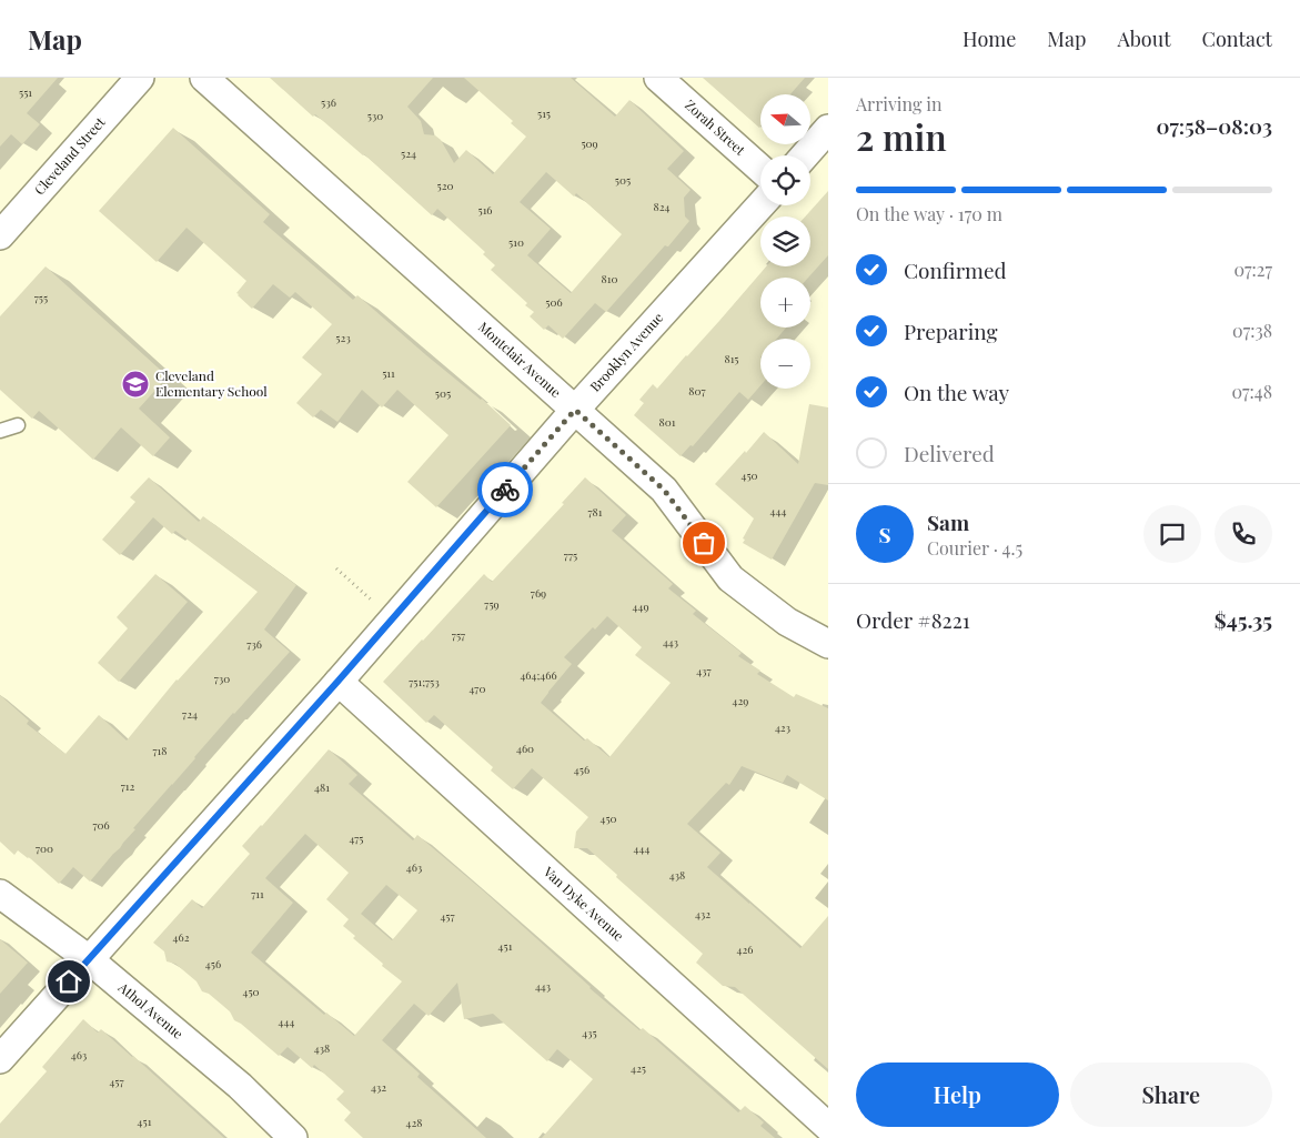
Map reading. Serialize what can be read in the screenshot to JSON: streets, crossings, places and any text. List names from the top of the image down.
{
  "streets": {
    "street": [
      "Zorah Street",
      "Cleveland Street",
      "Brooklyn Avenue",
      "Montclair Avenue",
      "Van Dyke Avenue",
      "Athol Avenue"
    ]
  },
  "crossings": [
    ["Brooklyn Avenue", "Montclair Avenue"],
    ["Brooklyn Avenue", "Van Dyke Avenue"],
    ["Brooklyn Avenue", "Athol Avenue"]
  ],
  "places": {
    "school or university": ["Cleveland Elementary School"]
  },
  "house_numbers": [
    "551",
    "536",
    "515",
    "530",
    "509",
    "524",
    "505",
    "520",
    "824",
    "516",
    "510",
    "810",
    "755",
    "506",
    "523",
    "815",
    "511",
    "807",
    "505",
    "801",
    "450",
    "444",
    "781",
    "775",
    "769",
    "759",
    "449",
    "757",
    "443",
    "736",
    "437",
    "464;466",
    "730",
    "751;753",
    "470",
    "429",
    "724",
    "423",
    "460",
    "718",
    "456",
    "712",
    "481",
    "450",
    "706",
    "475",
    "700",
    "444",
    "463",
    "438",
    "711",
    "432",
    "457",
    "462",
    "451",
    "426",
    "456",
    "443",
    "450",
    "444",
    "435",
    "438",
    "463",
    "425",
    "457",
    "432",
    "451",
    "428"
  ],
  "north": "left",
  "page": {
    "header": "Map",
    "nav": [
      "Home",
      "Map",
      "About",
      "Contact"
    ],
    "heading": ["2 min", "Arriving in", "07:58–08:03"],
    "panel": [
      "Sam",
      "Courier · 4.5",
      "Order #8221",
      "$45.35"
    ],
    "map_buttons": ["+", "−"],
    "bar": "On the way · 170 m",
    "list": [
      ["Confirmed", "07:27"],
      ["Preparing", "07:38"],
      ["On the way", "07:48"],
      "Delivered"
    ],
    "round": "S",
    "buttons": ["Help", "Share"]
  }
}
